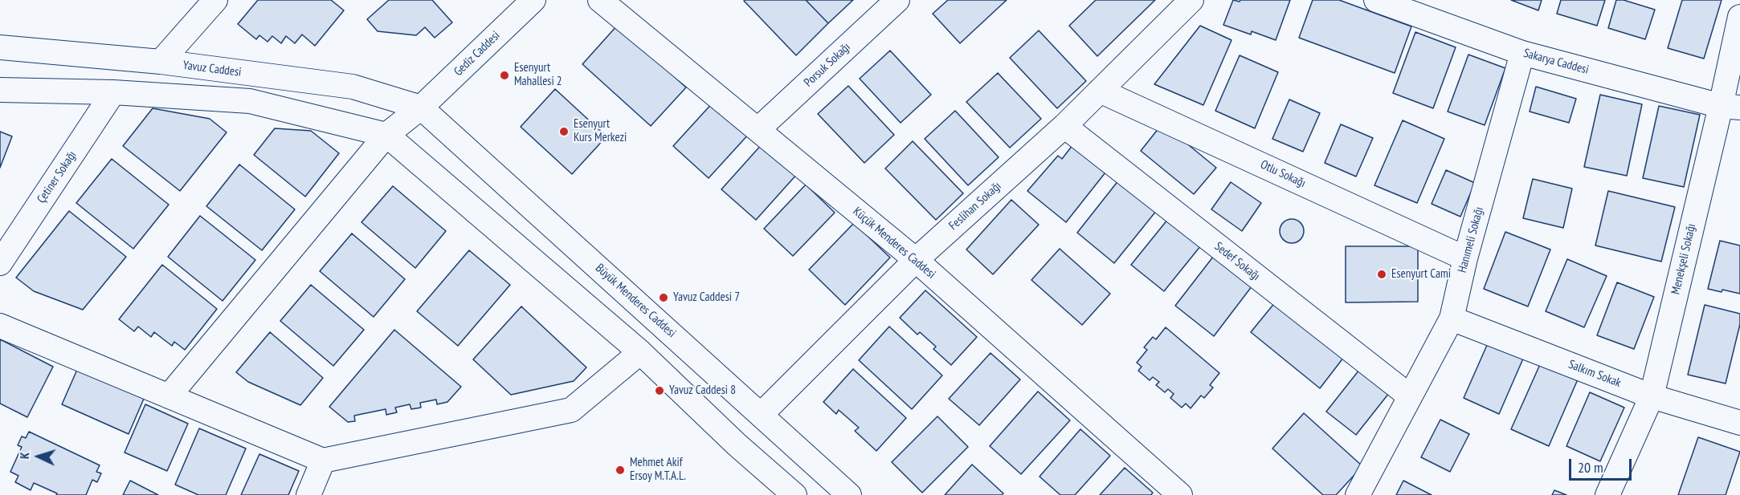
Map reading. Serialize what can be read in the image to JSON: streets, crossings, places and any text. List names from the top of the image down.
{
  "streets": {
    "street": [
      "Gediz Caddesi",
      "Sakarya Caddesi",
      "Porsuk Sokağı",
      "Yavuz Caddesi",
      "Otlu Sokağı",
      "Çetiner Sokağı",
      "Feslihan Sokağı",
      "Hanımeli Sokağı",
      "Küçük Menderes Caddesi",
      "Menekşeli Sokağı",
      "Sedef Sokağı",
      "Büyük Menderes Caddesi",
      "Salkım Sokak"
    ]
  },
  "crossings": [
    ["Gediz Caddesi", "Yavuz Caddesi"],
    ["Gediz Caddesi", "Büyük Menderes Caddesi"],
    ["Sakarya Caddesi", "Hanımeli Sokağı"],
    ["Sakarya Caddesi", "Menekşeli Sokağı"],
    ["Porsuk Sokağı", "Küçük Menderes Caddesi"],
    ["Yavuz Caddesi", "Büyük Menderes Caddesi"],
    ["Otlu Sokağı", "Feslihan Sokağı"],
    ["Otlu Sokağı", "Hanımeli Sokağı"],
    ["Feslihan Sokağı", "Küçük Menderes Caddesi"],
    ["Feslihan Sokağı", "Sedef Sokağı"],
    ["Feslihan Sokağı", "Büyük Menderes Caddesi"],
    ["Hanımeli Sokağı", "Sedef Sokağı"],
    ["Hanımeli Sokağı", "Salkım Sokak"],
    ["Menekşeli Sokağı", "Salkım Sokak"]
  ],
  "places": [
    "Esenyurt Mahallesi 2",
    "Esenyurt Kurs Merkezi",
    "Esenyurt Cami",
    "Yavuz Caddesi 7",
    "Yavuz Caddesi 8",
    "Mehmet Akif Ersoy M.T.A.L."
  ],
  "scale_bar": "20 m",
  "north": "left"
}
